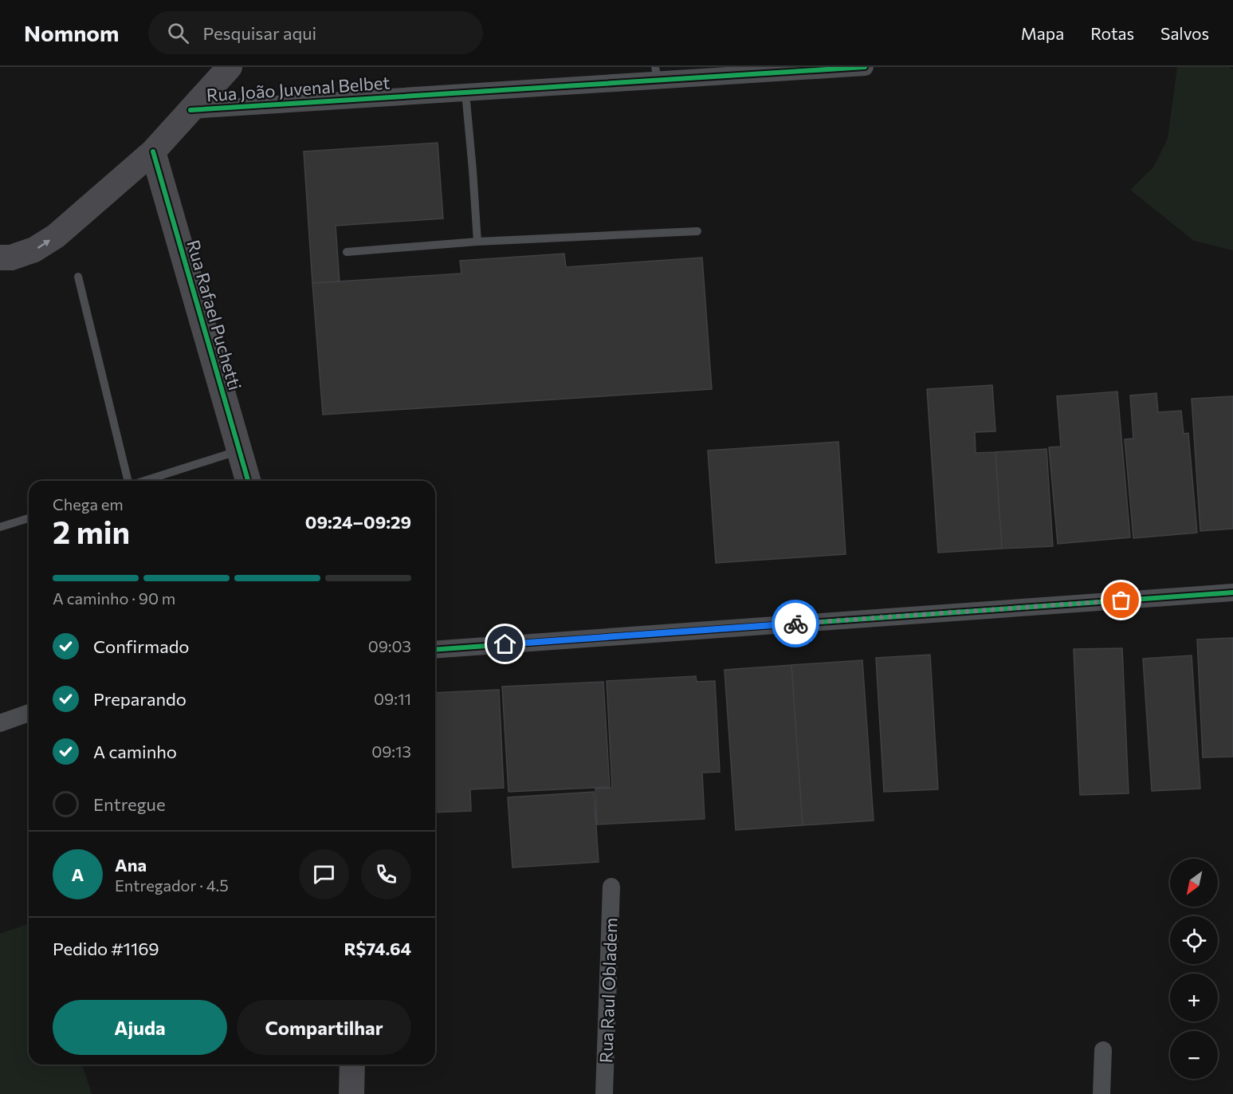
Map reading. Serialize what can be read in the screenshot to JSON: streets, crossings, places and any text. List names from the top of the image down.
{
  "streets": {
    "street": ["Rua João Juvenal Belbet", "Rua Rafael Puchetti", "Rua Raul Obladem"]
  },
  "north": "bottom left",
  "page": {
    "header": "Nomnom",
    "search": "Pesquisar aqui",
    "nav": ["Mapa", "Rotas", "Salvos"],
    "heading": ["2 min", "Chega em", "09:24–09:29"],
    "panel": [
      "Ana",
      "Entregador · 4.5",
      "Pedido #1169",
      "R$74.64"
    ],
    "bar": "A caminho · 90 m",
    "list": [
      ["Confirmado", "09:03"],
      ["Preparando", "09:11"],
      ["A caminho", "09:13"],
      "Entregue"
    ],
    "round": "A",
    "map_buttons": ["+", "−"],
    "buttons": ["Ajuda", "Compartilhar"]
  }
}
